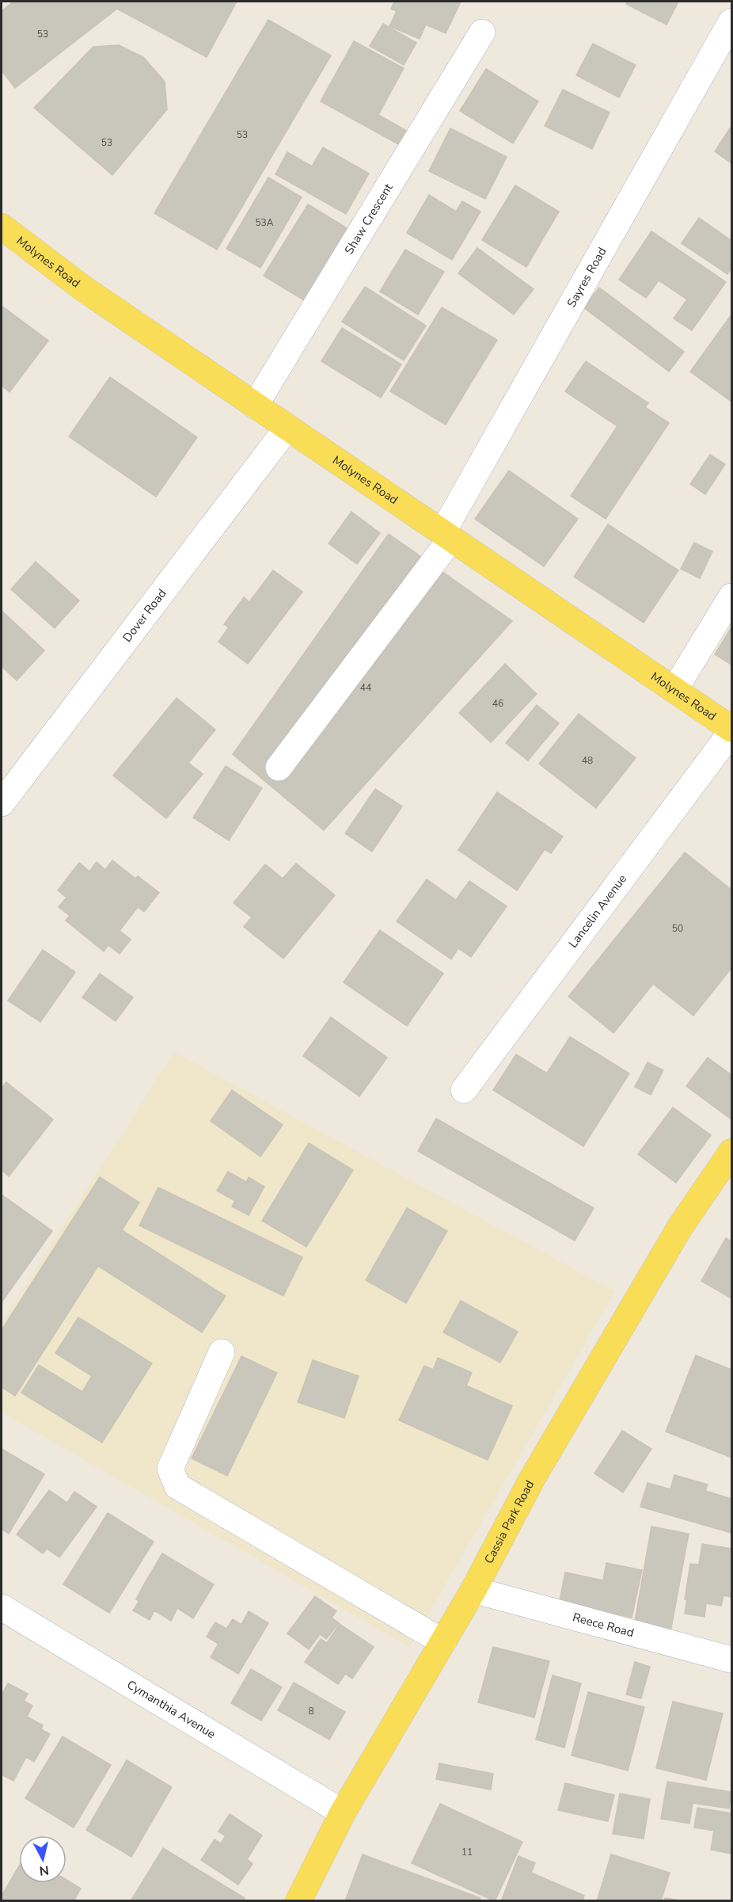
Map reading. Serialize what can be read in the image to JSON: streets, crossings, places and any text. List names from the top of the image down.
{
  "streets": {
    "main road": ["Molynes Road", "Cassia Park Road"],
    "street": [
      "Shaw Crescent",
      "Sayres Road",
      "Dover Road",
      "Lancelin Avenue",
      "Reece Road",
      "Cymanthia Avenue"
    ]
  },
  "crossings": [
    ["Shaw Crescent", "Molynes Road"],
    ["Molynes Road", "Sayres Road"],
    ["Molynes Road", "Dover Road"],
    ["Molynes Road", "Lancelin Avenue"],
    ["Cassia Park Road", "Reece Road"],
    ["Cassia Park Road", "Cymanthia Avenue"]
  ],
  "house_numbers": [
    "53",
    "53",
    "53",
    "53A",
    "44",
    "46",
    "48",
    "50",
    "8",
    "11"
  ],
  "north": "bottom"
}
